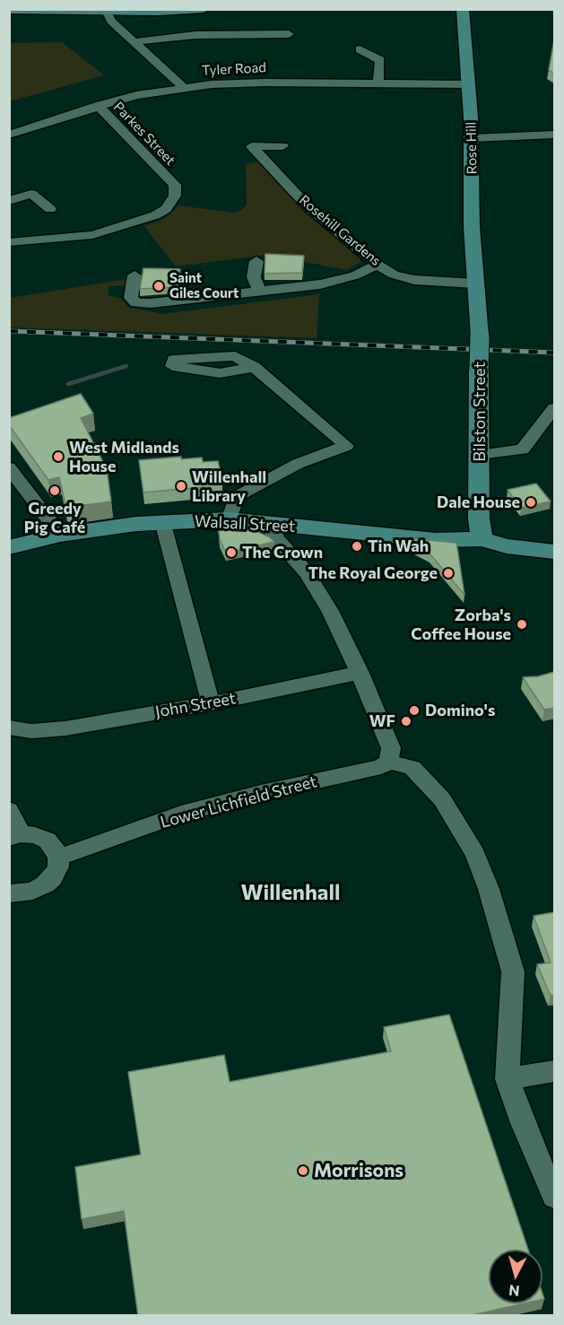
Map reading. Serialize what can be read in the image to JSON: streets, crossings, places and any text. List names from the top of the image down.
{
  "streets": {
    "main road": ["Rose Hill", "Bilston Street", "Walsall Street"],
    "street": [
      "Tyler Road",
      "Parkes Street",
      "Rosehill Gardens",
      "John Street",
      "Lower Lichfield Street"
    ]
  },
  "crossings": [
    ["Tyler Road", "Parkes Street"],
    ["Tyler Road", "Rose Hill"],
    ["Rose Hill", "Rosehill Gardens"],
    ["Rose Hill", "Bilston Street"],
    ["Rosehill Gardens", "Bilston Street"],
    ["Bilston Street", "Walsall Street"]
  ],
  "districts": ["Willenhall"],
  "places": [
    "Saint Giles Court",
    "West Midlands House",
    "Willenhall Library",
    "Greedy Pig Café",
    "Dale House",
    "Tin Wah",
    "The Crown",
    "The Royal George",
    "Zorba's Coffee House",
    "Domino's",
    "WF",
    "Morrisons"
  ],
  "north": "bottom"
}
